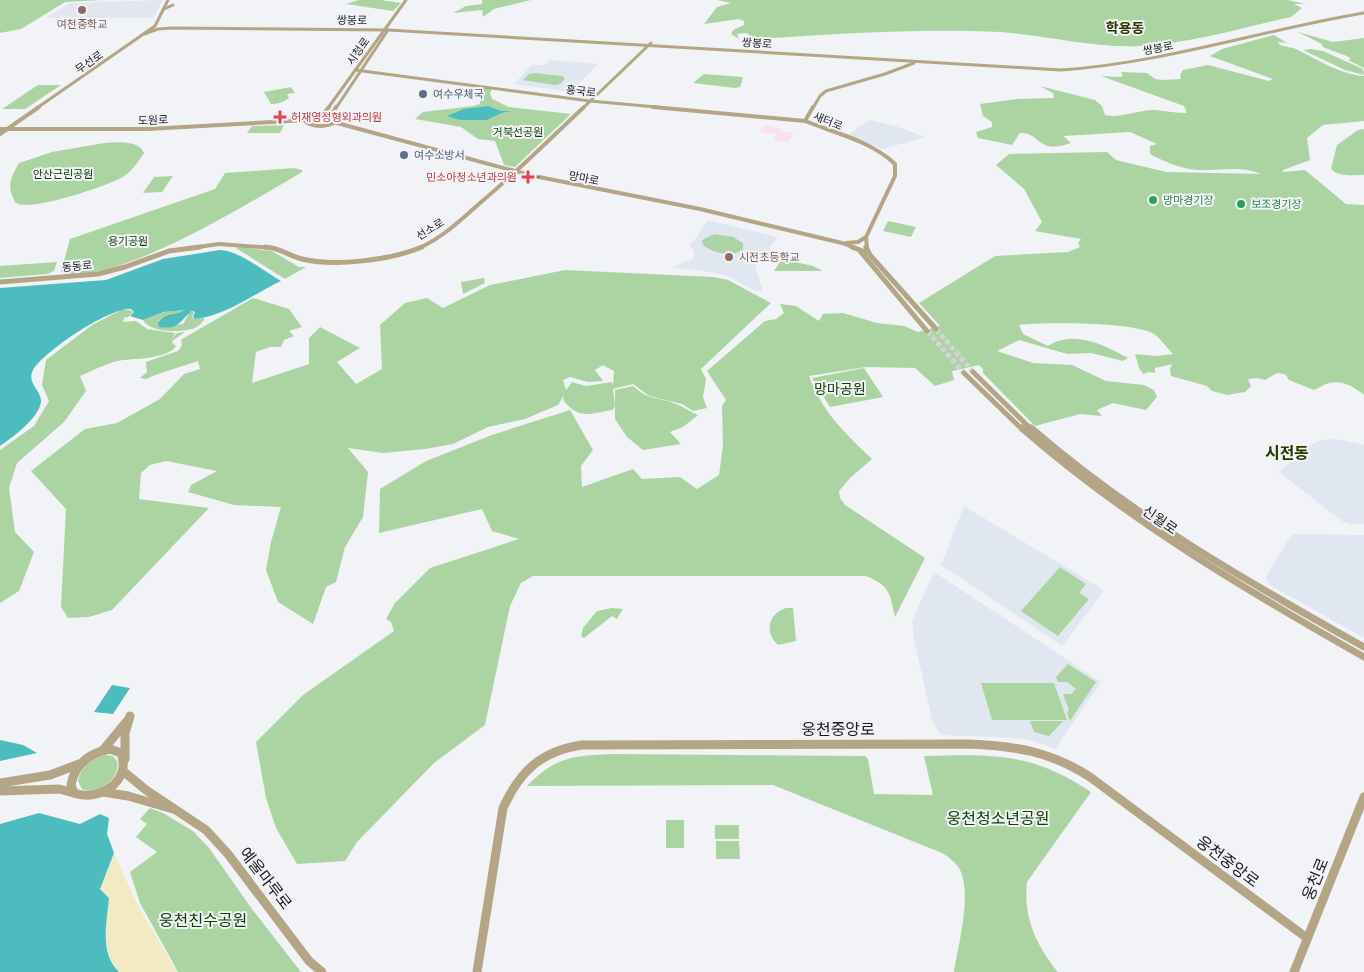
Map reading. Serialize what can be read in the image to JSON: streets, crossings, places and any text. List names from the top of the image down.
{
  "streets": {
    "street": [
      "쌍봉로",
      "시청로",
      "무선로",
      "흥국로",
      "도원로",
      "새터로",
      "망마로",
      "선소로",
      "동동로",
      "신월로",
      "웅천중앙로",
      "예울마루로",
      "웅천로"
    ]
  },
  "crossings": [
    ["쌍봉로", "시청로"],
    ["쌍봉로", "무선로"],
    ["쌍봉로", "새터로"],
    ["쌍봉로", "선소로"],
    ["시청로", "흥국로"],
    ["무선로", "도원로"],
    ["흥국로", "새터로"],
    ["흥국로", "선소로"],
    ["망마로", "선소로"],
    ["선소로", "동동로"],
    ["웅천중앙로", "웅천로"]
  ],
  "districts": ["학용동", "시전동"],
  "parks": [
    "거북선공원",
    "안산근린공원",
    "용기공원",
    "망마공원",
    "웅천청소년공원",
    "웅천친수공원"
  ],
  "places": {
    "other": [
      "여천중학교",
      "여수우체국",
      "여수소방서",
      "망마경기장",
      "보조경기장",
      "시전초등학교"
    ],
    "health": ["허재영정형외과의원", "민소아청소년과의원"]
  }
}
